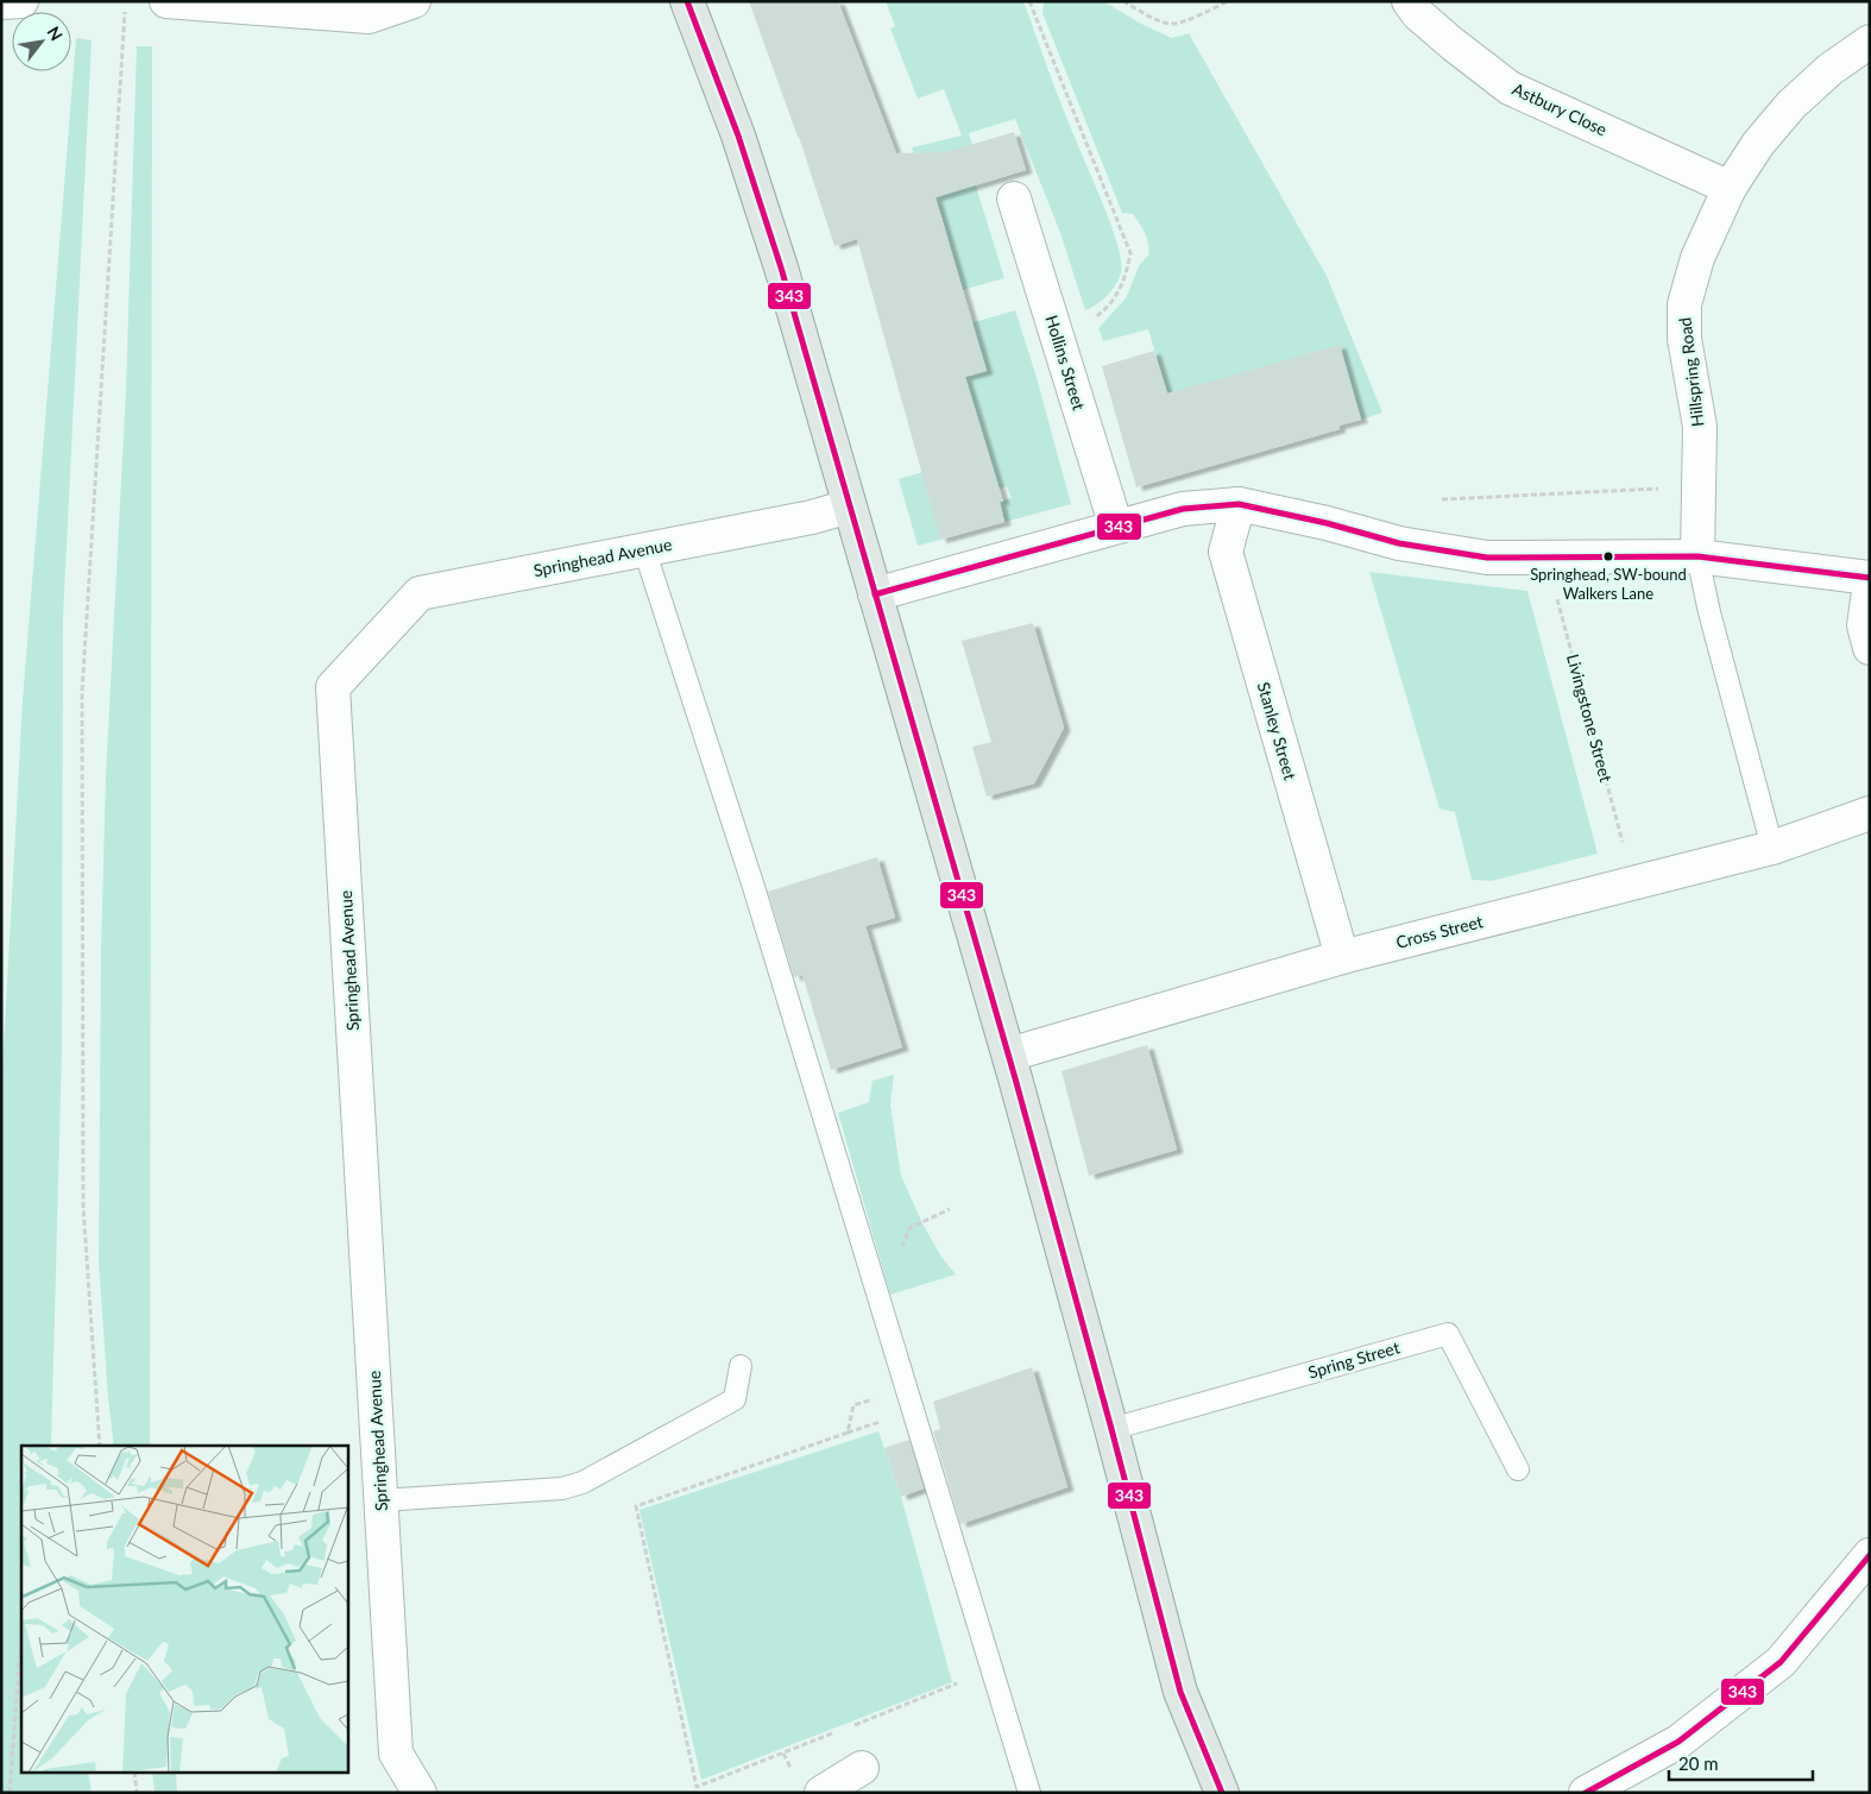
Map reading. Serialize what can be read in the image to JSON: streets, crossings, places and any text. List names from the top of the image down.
{
  "streets": {
    "street": [
      "Astbury Close",
      "Hollins Street",
      "Hillspring Road",
      "Springhead Avenue",
      "Stanley Street",
      "Cross Street"
    ],
    "lane": ["Spring Street"],
    "path": ["Livingstone Street"]
  },
  "crossings": [
    ["Astbury Close", "Hillspring Road"],
    ["Stanley Street", "Cross Street"]
  ],
  "places": ["Springhead, SW-bound Walkers Lane"],
  "lines": ["transit line 343"],
  "scale_bar": "20 m",
  "north": "top right"
}
